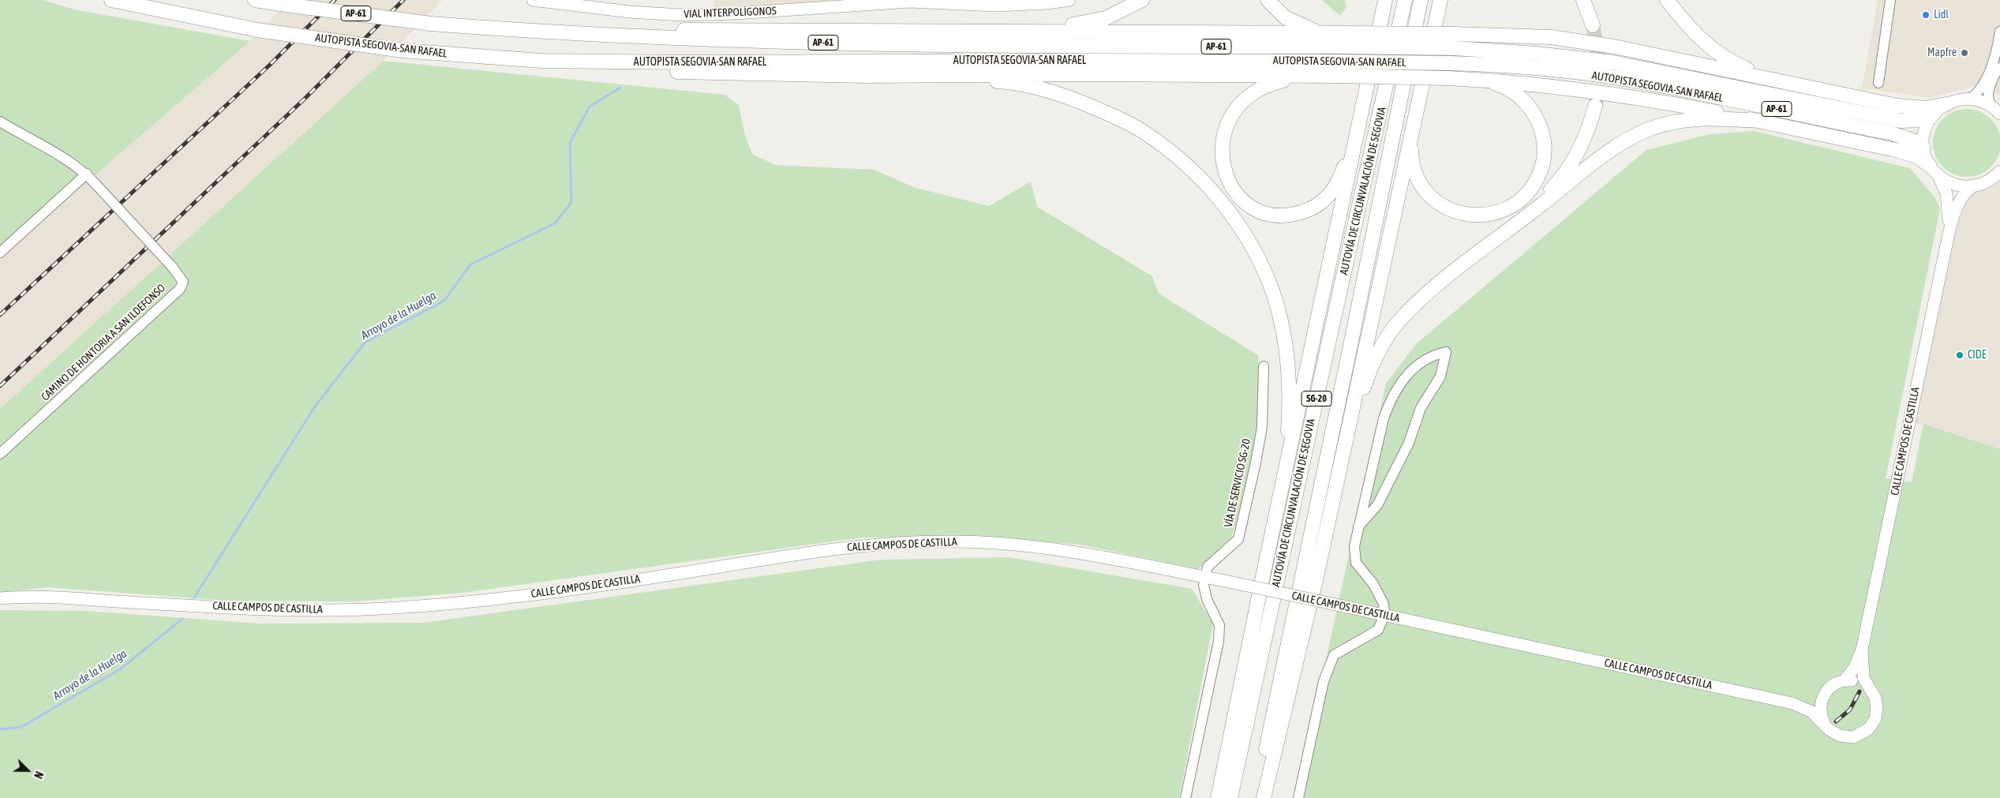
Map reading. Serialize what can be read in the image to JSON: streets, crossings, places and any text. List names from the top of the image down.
{
  "streets": {
    "highway": [
      "AP-61",
      "AUTOPISTA SEGOVIA-SAN RAFAEL",
      "AUTOVÍA DE CIRCUNVALACIÓN DE SEGOVIA",
      "SG-20"
    ],
    "main road": ["VIAL INTERPOLÍGONOS", "CALLE CAMPOS DE CASTILLA"],
    "street": ["CAMINO DE HONTORIA A SAN ILDEFONSO", "VÍA DE SERVICIO SG-20"]
  },
  "crossings": [
    ["AP-61", "AUTOPISTA SEGOVIA-SAN RAFAEL"],
    ["AP-61", "CALLE CAMPOS DE CASTILLA"],
    ["CALLE CAMPOS DE CASTILLA", "VÍA DE SERVICIO SG-20"]
  ],
  "water": ["Arroyo de la Huelga"],
  "places": ["Lidl", "Mapfre", "CIDE"],
  "north": "bottom right"
}
